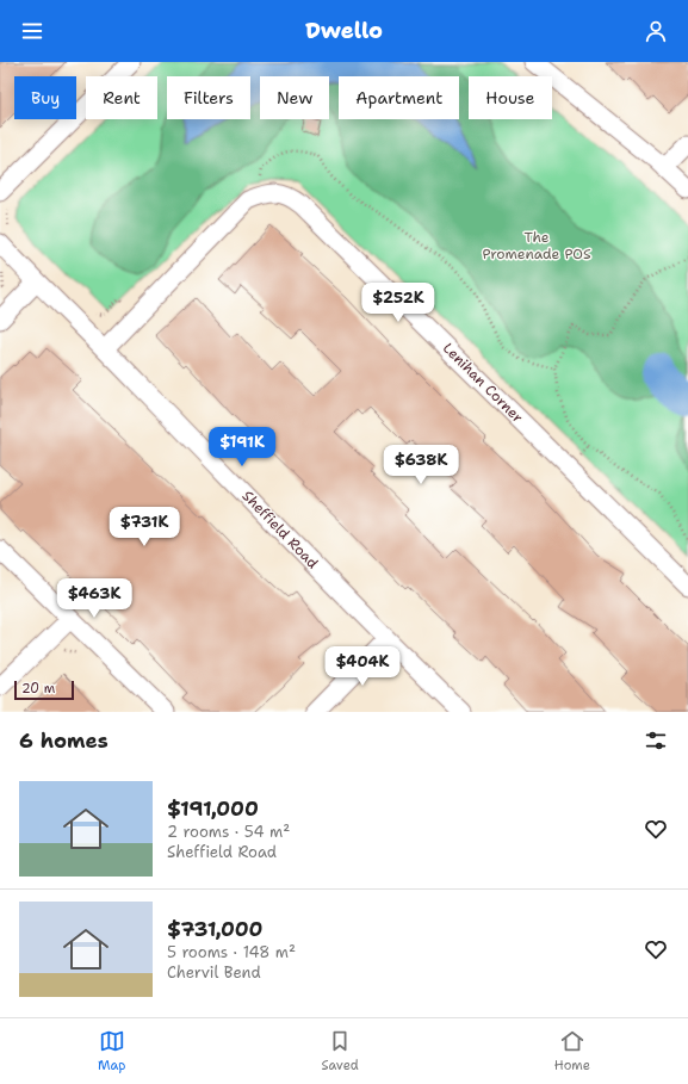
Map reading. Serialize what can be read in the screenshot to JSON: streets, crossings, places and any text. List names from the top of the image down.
{
  "streets": {
    "street": ["Lenihan Corner", "Sheffield Road"]
  },
  "crossings": [
    ["Lenihan Corner", "Sheffield Road"]
  ],
  "parks": ["The Promenade POS"],
  "scale_bar": "20 m",
  "page": {
    "header": "Dwello",
    "chip": [
      "Buy",
      "Rent",
      "Filters",
      "New",
      "Apartment",
      "House"
    ],
    "price": [
      "$252K",
      "$191K",
      "$638K",
      "$731K",
      "$463K",
      "$404K"
    ],
    "scale": "20 m",
    "heading": "6 homes",
    "list": [
      {
        "name": "$191,000",
        "note": "2 rooms · 54 m² · Sheffield Road"
      },
      {
        "name": "$731,000",
        "note": "5 rooms · 148 m² · Chervil Bend"
      }
    ],
    "tabs": ["Map", "Saved", "Home"]
  }
}
